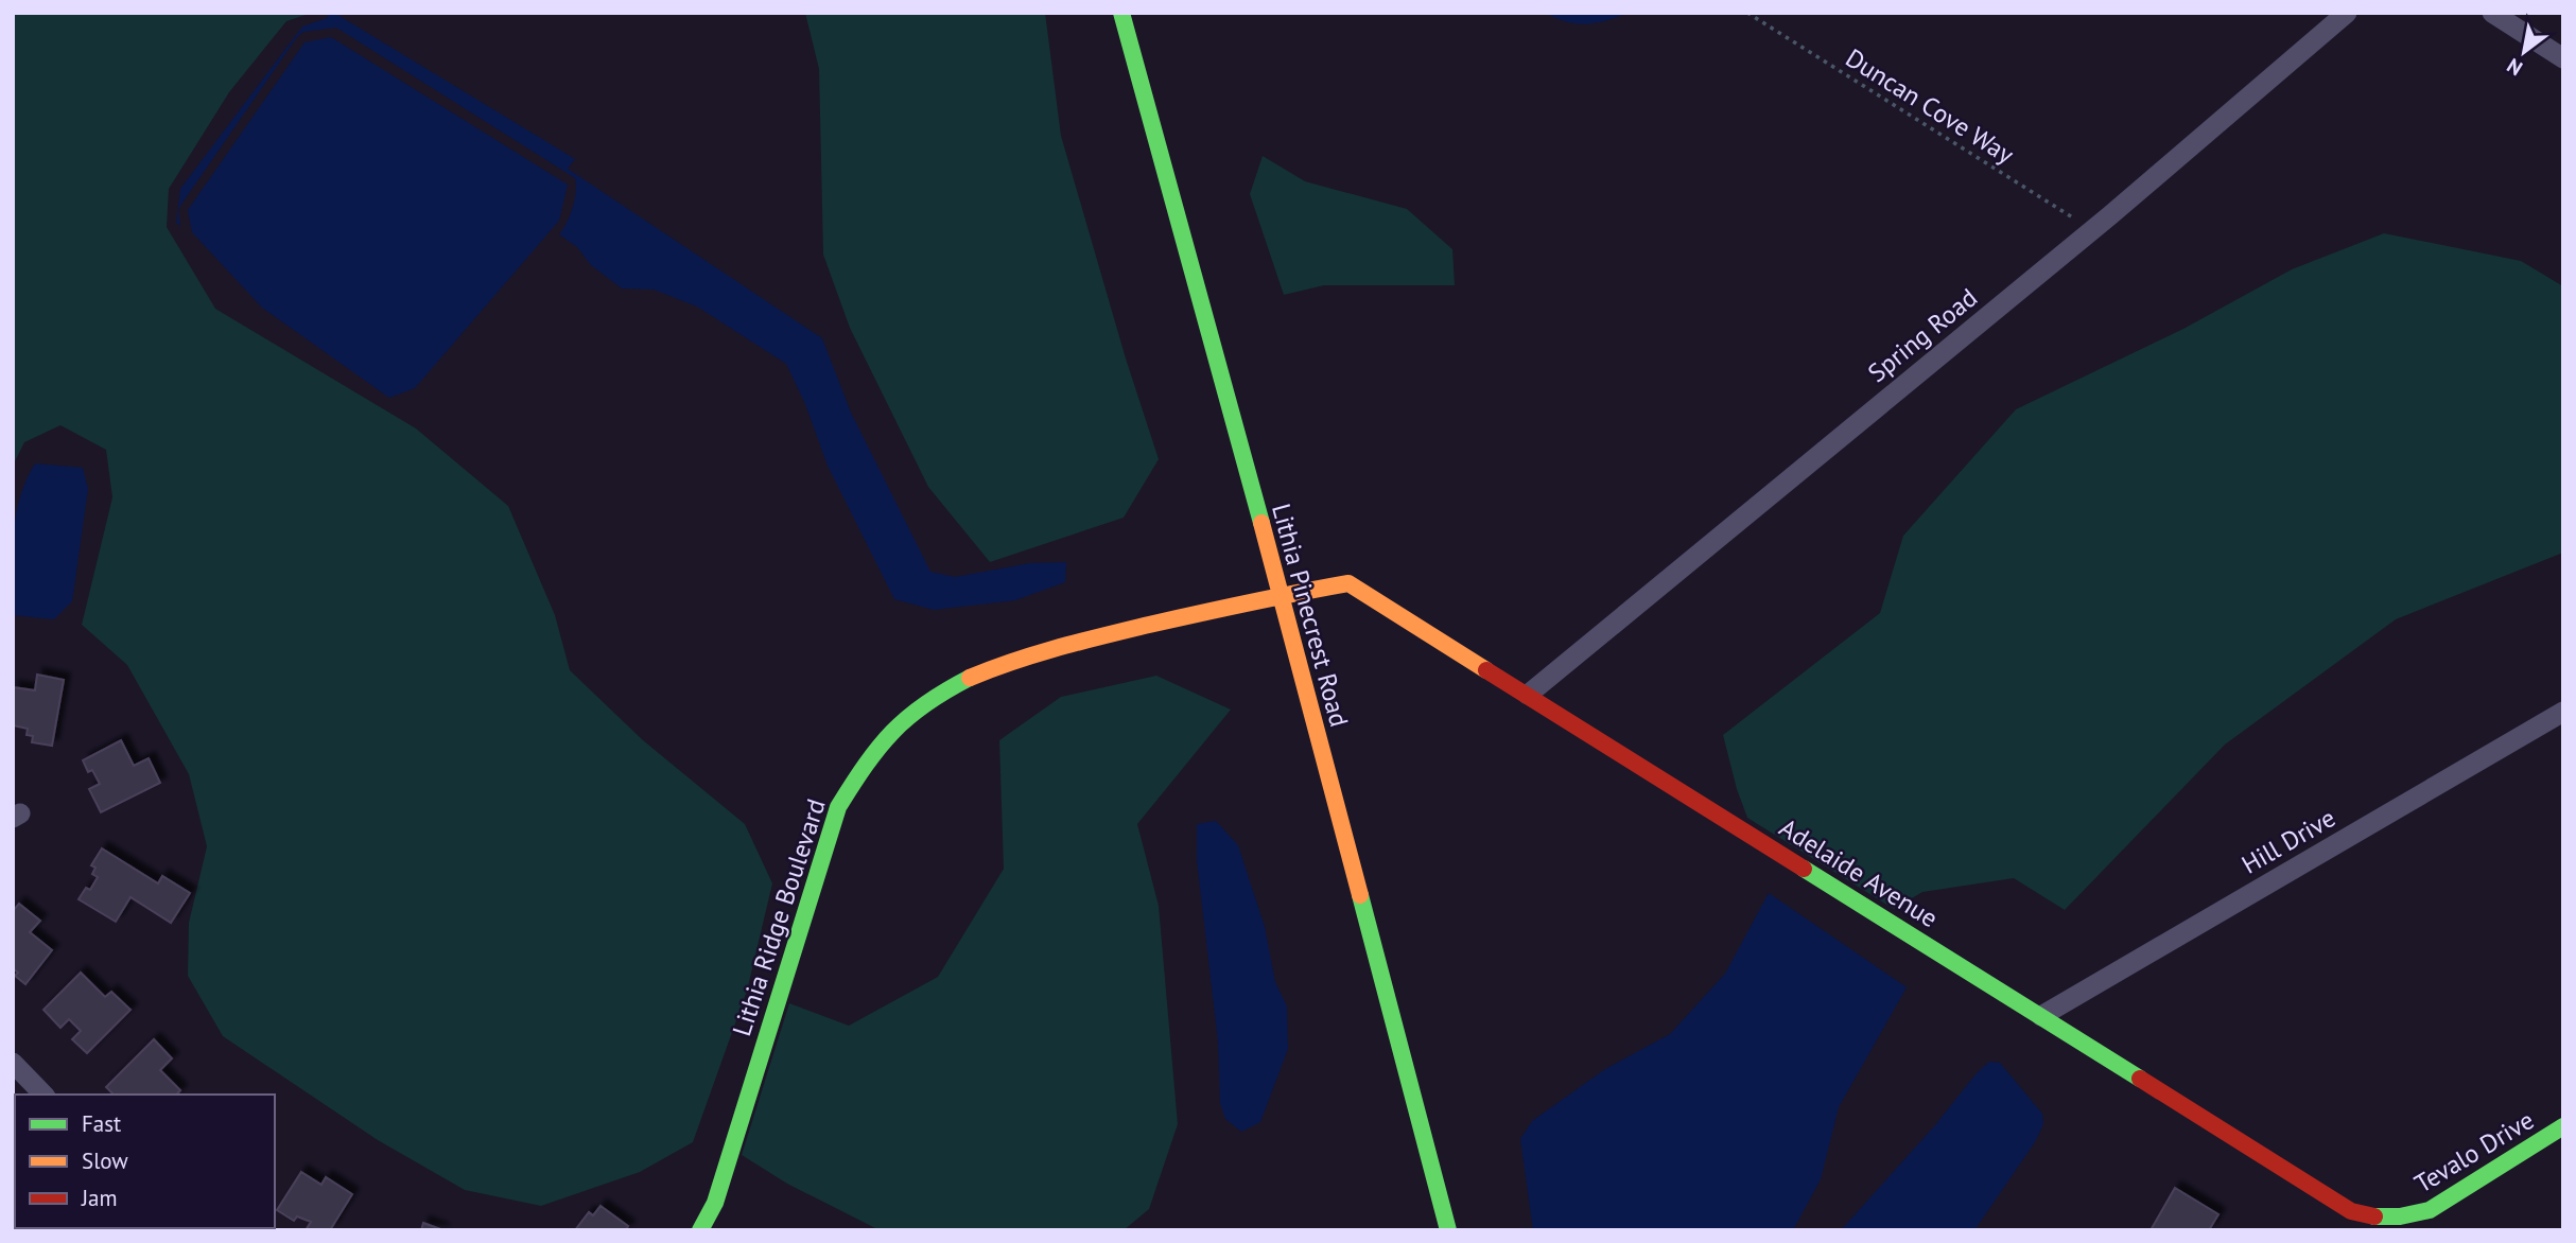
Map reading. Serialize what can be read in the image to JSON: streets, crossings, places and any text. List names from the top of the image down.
{
  "streets": {
    "street": [
      "Spring Road",
      "Lithia Pinecrest Road",
      "Hill Drive",
      "Adelaide Avenue",
      "Lithia Ridge Boulevard",
      "Tevalo Drive"
    ],
    "path": ["Duncan Cove Way"]
  },
  "crossings": [
    ["Duncan Cove Way", "Spring Road"],
    ["Spring Road", "Adelaide Avenue"],
    ["Lithia Pinecrest Road", "Adelaide Avenue"],
    ["Lithia Pinecrest Road", "Lithia Ridge Boulevard"],
    ["Hill Drive", "Adelaide Avenue"],
    ["Adelaide Avenue", "Lithia Ridge Boulevard"],
    ["Adelaide Avenue", "Tevalo Drive"]
  ],
  "legend": ["Fast", "Slow", "Jam"],
  "north": "bottom left"
}
